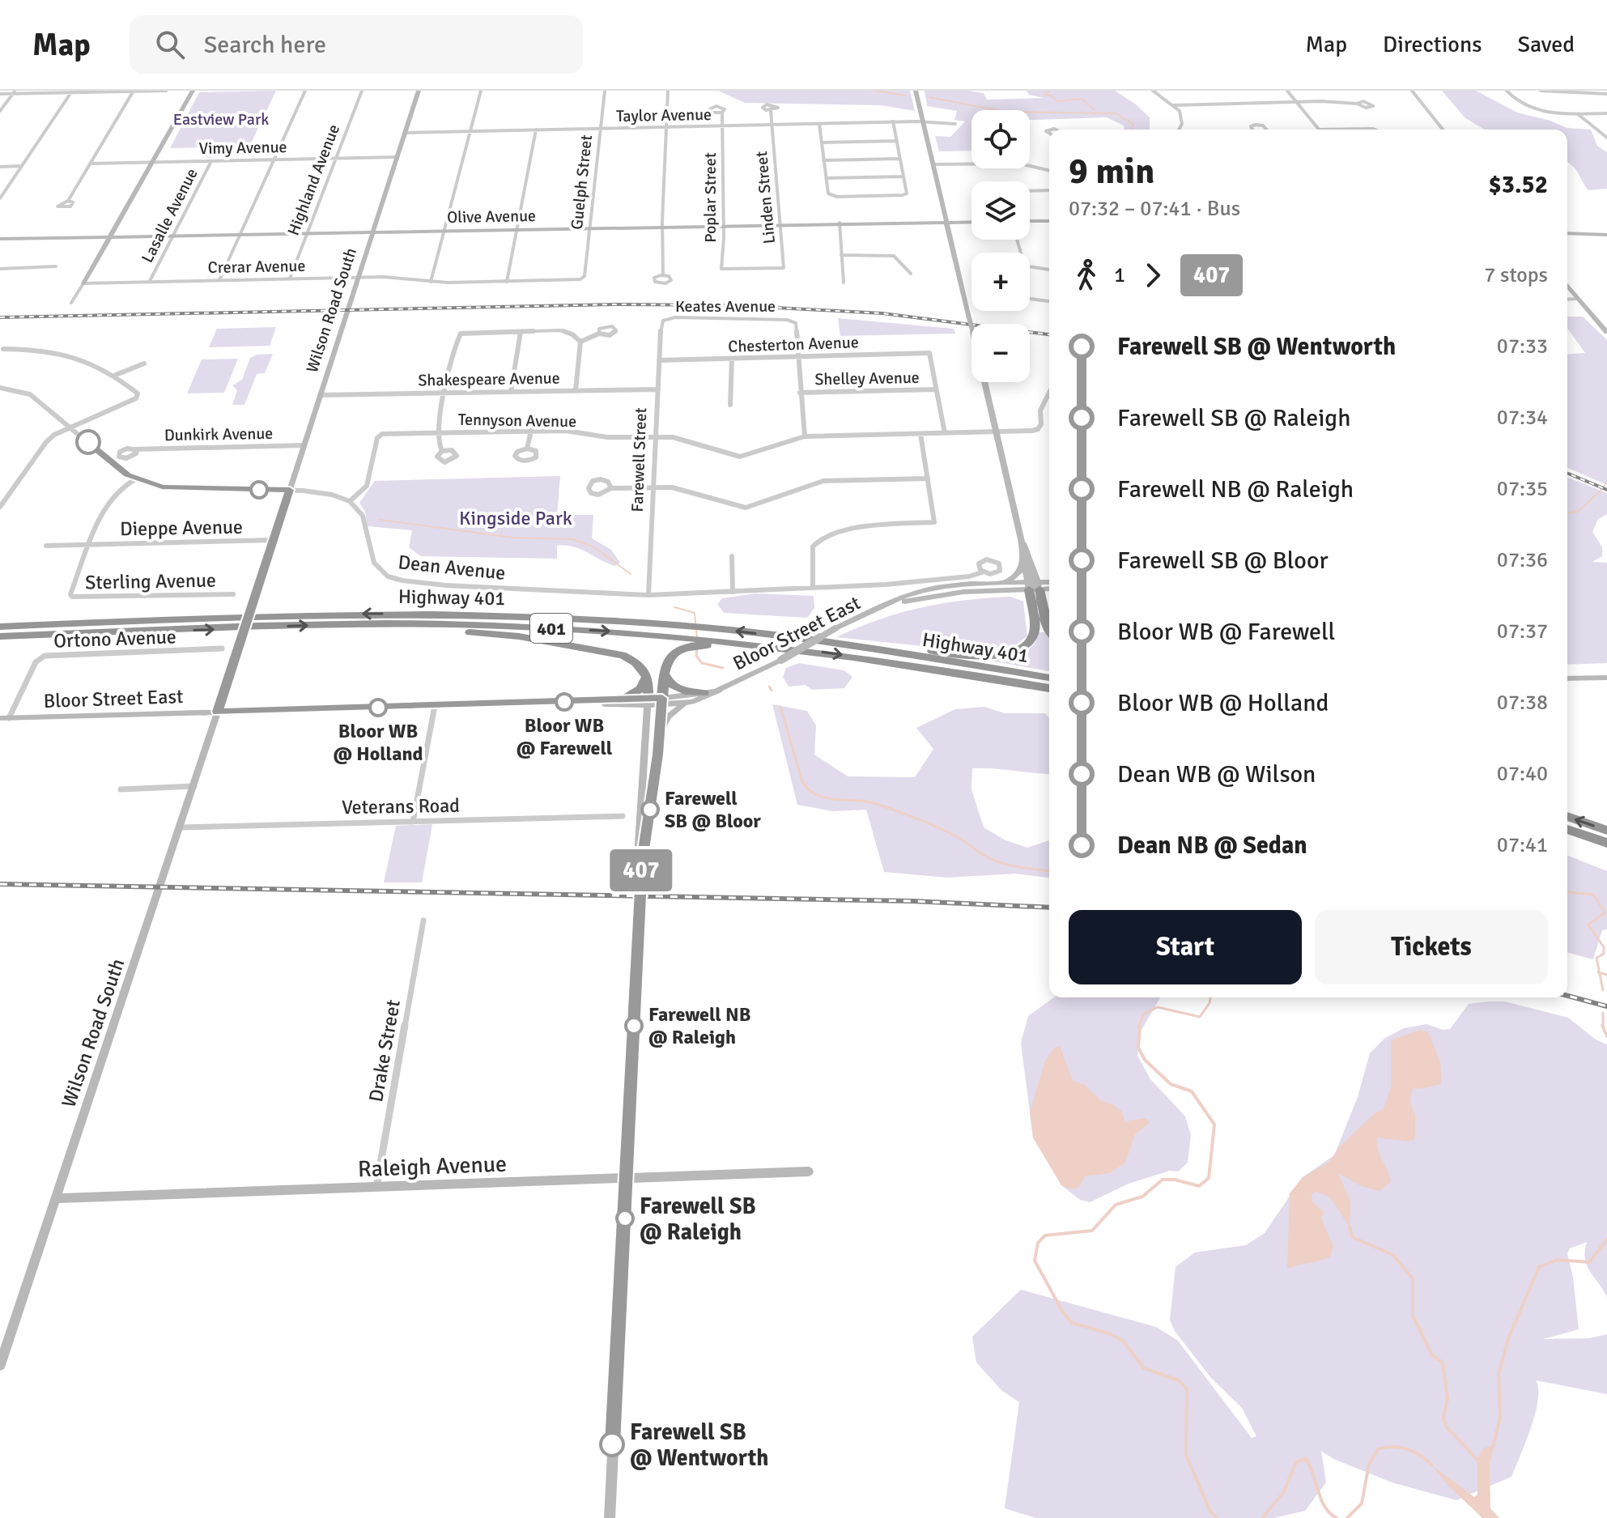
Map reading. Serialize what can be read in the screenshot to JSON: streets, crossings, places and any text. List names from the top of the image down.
{
  "streets": {
    "highway": ["Highway 401", "401"],
    "main road": [
      "Olive Avenue",
      "Wilson Road South",
      "Bloor Street East",
      "Raleigh Avenue"
    ],
    "street": [
      "Taylor Avenue",
      "Vimy Avenue",
      "Highland Avenue",
      "Guelph Street",
      "Poplar Street",
      "Linden Street",
      "Lasalle Avenue",
      "Crerar Avenue",
      "Keates Avenue",
      "Chesterton Avenue",
      "Shelley Avenue",
      "Shakespeare Avenue",
      "Tennyson Avenue",
      "Dunkirk Avenue",
      "Farewell Street",
      "Dieppe Avenue",
      "Dean Avenue",
      "Sterling Avenue",
      "Ortono Avenue",
      "Veterans Road",
      "Drake Street"
    ]
  },
  "crossings": [
    ["Taylor Avenue", "Guelph Street"],
    ["Taylor Avenue", "Poplar Street"],
    ["Taylor Avenue", "Linden Street"],
    ["Taylor Avenue", "Wilson Road South"],
    ["Vimy Avenue", "Highland Avenue"],
    ["Vimy Avenue", "Lasalle Avenue"],
    ["Vimy Avenue", "Wilson Road South"],
    ["Highland Avenue", "Olive Avenue"],
    ["Highland Avenue", "Crerar Avenue"],
    ["Guelph Street", "Olive Avenue"],
    ["Guelph Street", "Crerar Avenue"],
    ["Poplar Street", "Linden Street"],
    ["Poplar Street", "Olive Avenue"],
    ["Linden Street", "Olive Avenue"],
    ["Lasalle Avenue", "Olive Avenue"],
    ["Lasalle Avenue", "Crerar Avenue"],
    ["Olive Avenue", "Wilson Road South"],
    ["Crerar Avenue", "Wilson Road South"],
    ["Keates Avenue", "Chesterton Avenue"],
    ["Keates Avenue", "Farewell Street"],
    ["Wilson Road South", "Shakespeare Avenue"],
    ["Wilson Road South", "Dunkirk Avenue"],
    ["Wilson Road South", "Dieppe Avenue"],
    ["Wilson Road South", "Bloor Street East"],
    ["Wilson Road South", "Veterans Road"],
    ["Wilson Road South", "Raleigh Avenue"],
    ["Chesterton Avenue", "Shelley Avenue"],
    ["Chesterton Avenue", "Farewell Street"],
    ["Shakespeare Avenue", "Farewell Street"],
    ["Tennyson Avenue", "Farewell Street"],
    ["Tennyson Avenue", "Dean Avenue"],
    ["Farewell Street", "Dean Avenue"],
    ["Dieppe Avenue", "Sterling Avenue"],
    ["Bloor Street East", "Ortono Avenue"],
    ["Drake Street", "Raleigh Avenue"]
  ],
  "parks": ["Eastview Park", "Kingside Park"],
  "places": [
    "Bloor WB @ Farewell",
    "Bloor WB @ Holland",
    "Farewell SB @ Bloor",
    "Farewell NB @ Raleigh",
    "Farewell SB @ Raleigh",
    "Farewell SB @ Wentworth"
  ],
  "lines": ["bus line 407"],
  "page": {
    "header": "Map",
    "search": "Search here",
    "nav": ["Map", "Directions", "Saved"],
    "on_map": "407",
    "map_buttons": ["+", "−"],
    "heading": ["9 min", "07:32 – 07:41 · Bus", "$3.52"],
    "legs": ["1", "407", "7 stops"],
    "list": [
      {
        "name": "Farewell SB @ Wentworth",
        "value": "07:33"
      },
      {
        "name": "Farewell SB @ Raleigh",
        "value": "07:34"
      },
      {
        "name": "Farewell NB @ Raleigh",
        "value": "07:35"
      },
      {
        "name": "Farewell SB @ Bloor",
        "value": "07:36"
      },
      {
        "name": "Bloor WB @ Farewell",
        "value": "07:37"
      },
      {
        "name": "Bloor WB @ Holland",
        "value": "07:38"
      },
      {
        "name": "Dean WB @ Wilson",
        "value": "07:40"
      },
      {
        "name": "Dean NB @ Sedan",
        "value": "07:41"
      }
    ],
    "buttons": ["Start", "Tickets"]
  }
}
